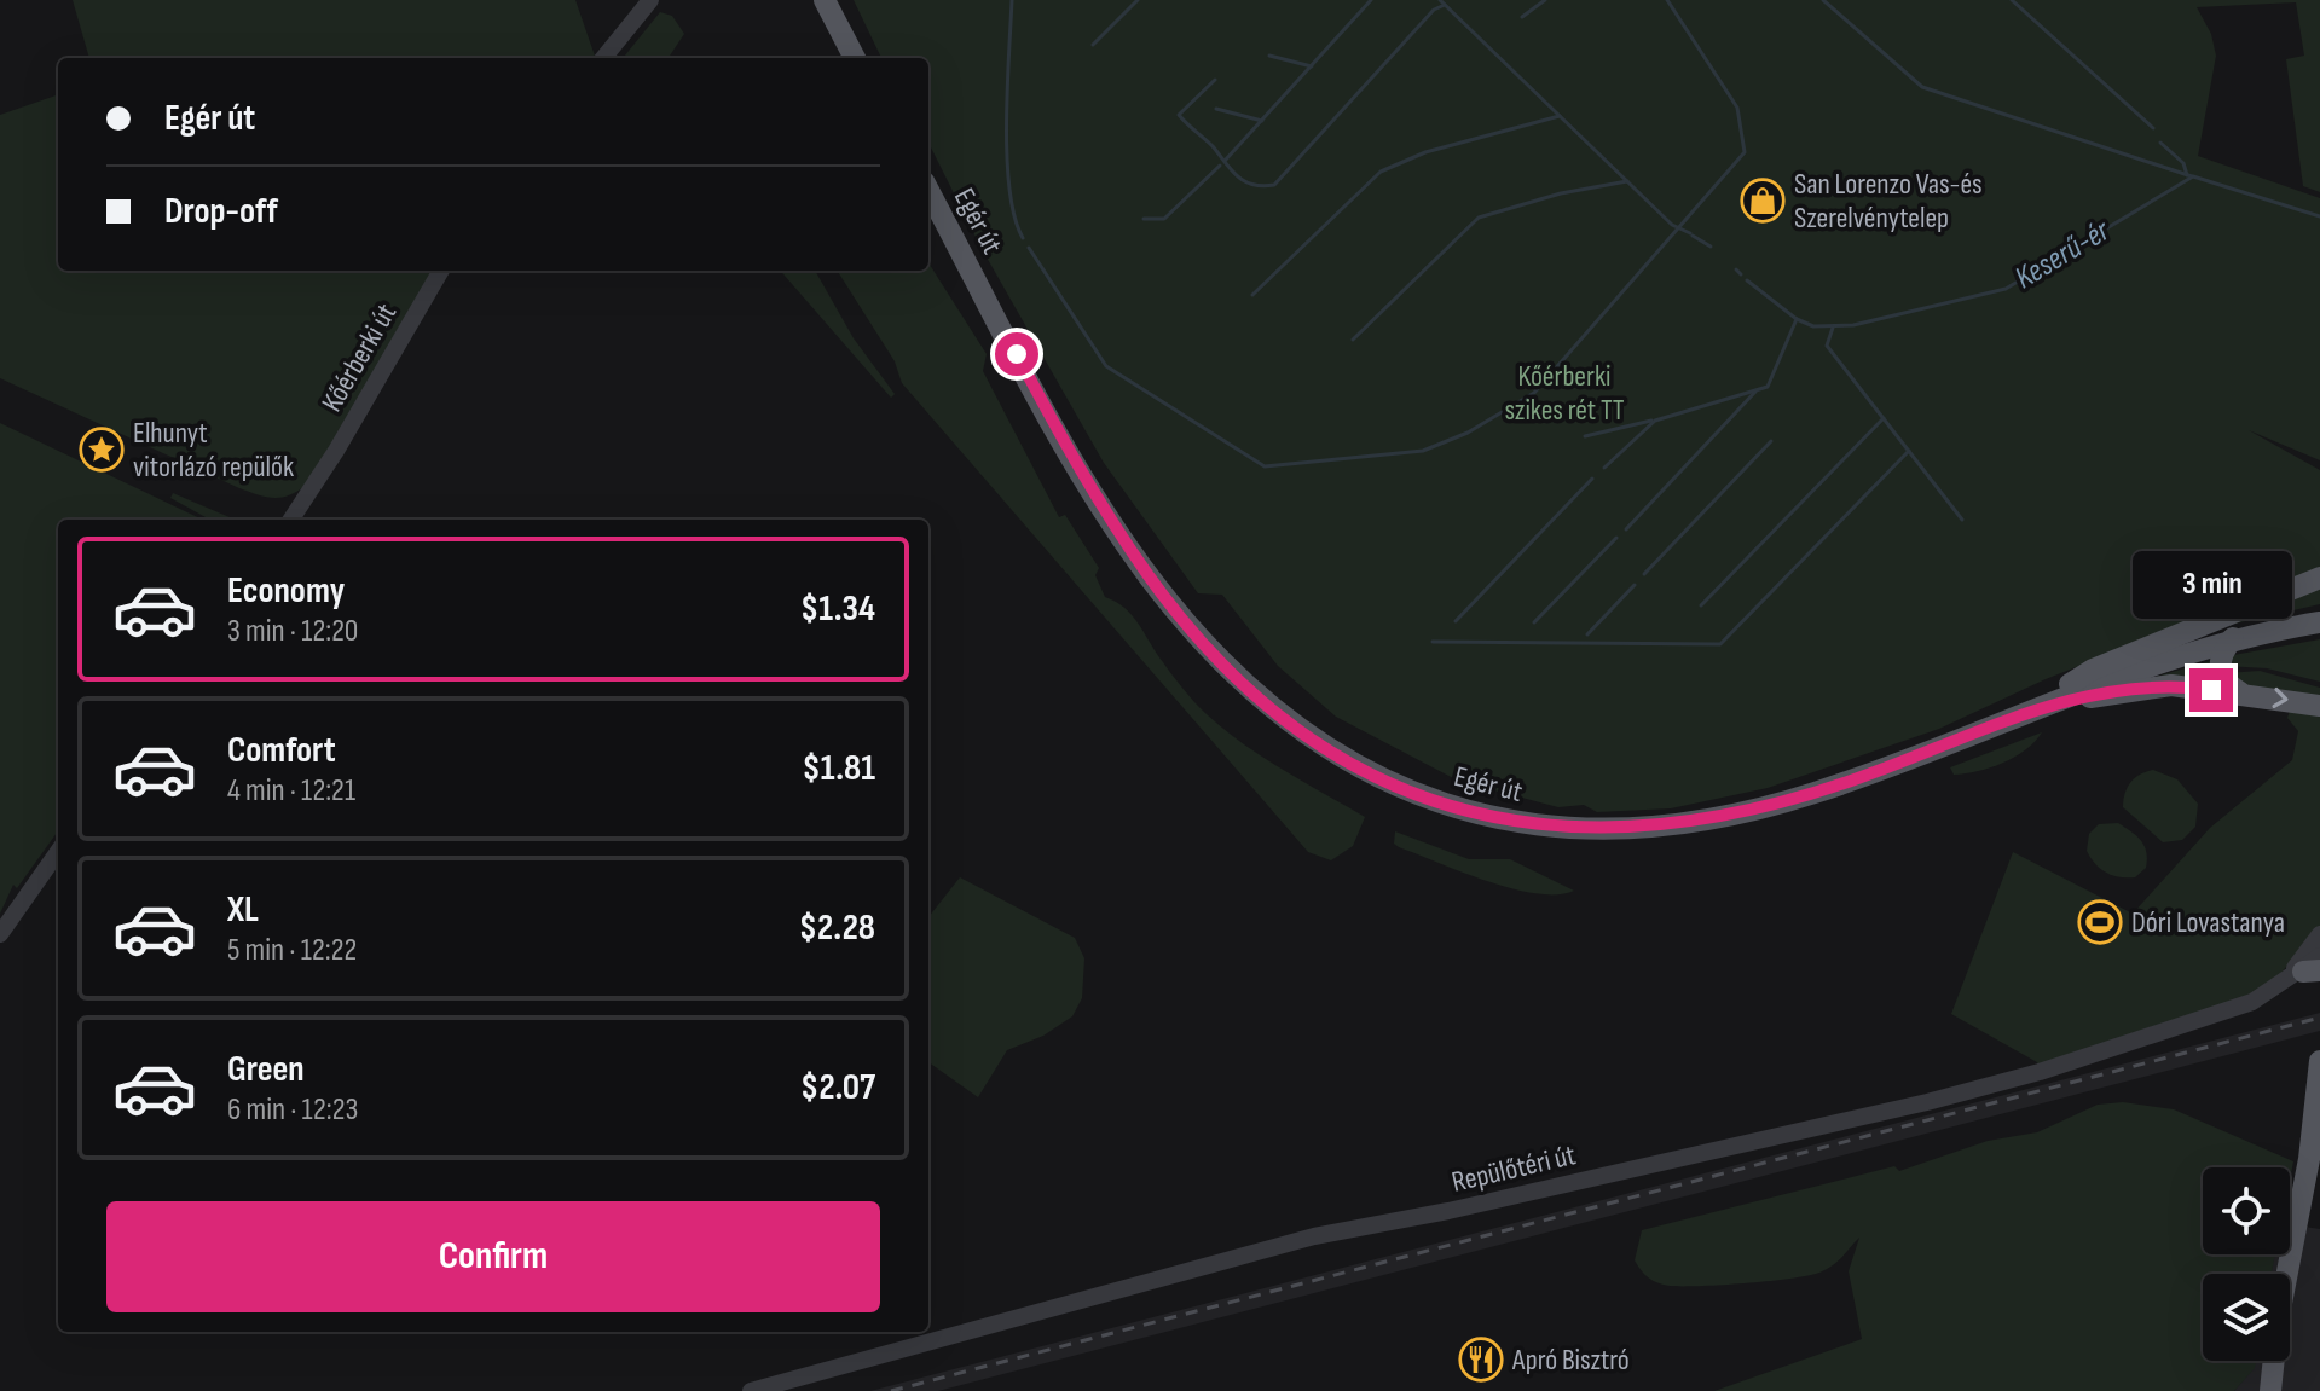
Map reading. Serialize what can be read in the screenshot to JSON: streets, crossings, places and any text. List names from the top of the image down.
{
  "streets": {
    "main road": ["Egér út"],
    "street": ["Kőérberki út", "Repülőtéri út"]
  },
  "water": ["Keserű-ér"],
  "parks": ["Kőérberki szikes rét TT"],
  "places": {
    "shop": ["San Lorenzo Vas-és Szerelvénytelep"],
    "place": ["Elhunyt vitorlázó repülők"],
    "sports": ["Dóri Lovastanya"],
    "restaurant": ["Apró Bisztró"]
  },
  "page": {
    "banner": ["Egér út", "Drop-off"],
    "list": [
      {
        "name": "Economy",
        "note": "3 min · 12:20",
        "value": "$1.34"
      },
      {
        "name": "Comfort",
        "note": "4 min · 12:21",
        "value": "$1.81"
      },
      {
        "name": "XL",
        "note": "5 min · 12:22",
        "value": "$2.28"
      },
      {
        "name": "Green",
        "note": "6 min · 12:23",
        "value": "$2.07"
      }
    ],
    "bubble": "3 min",
    "buttons": "Confirm"
  }
}
